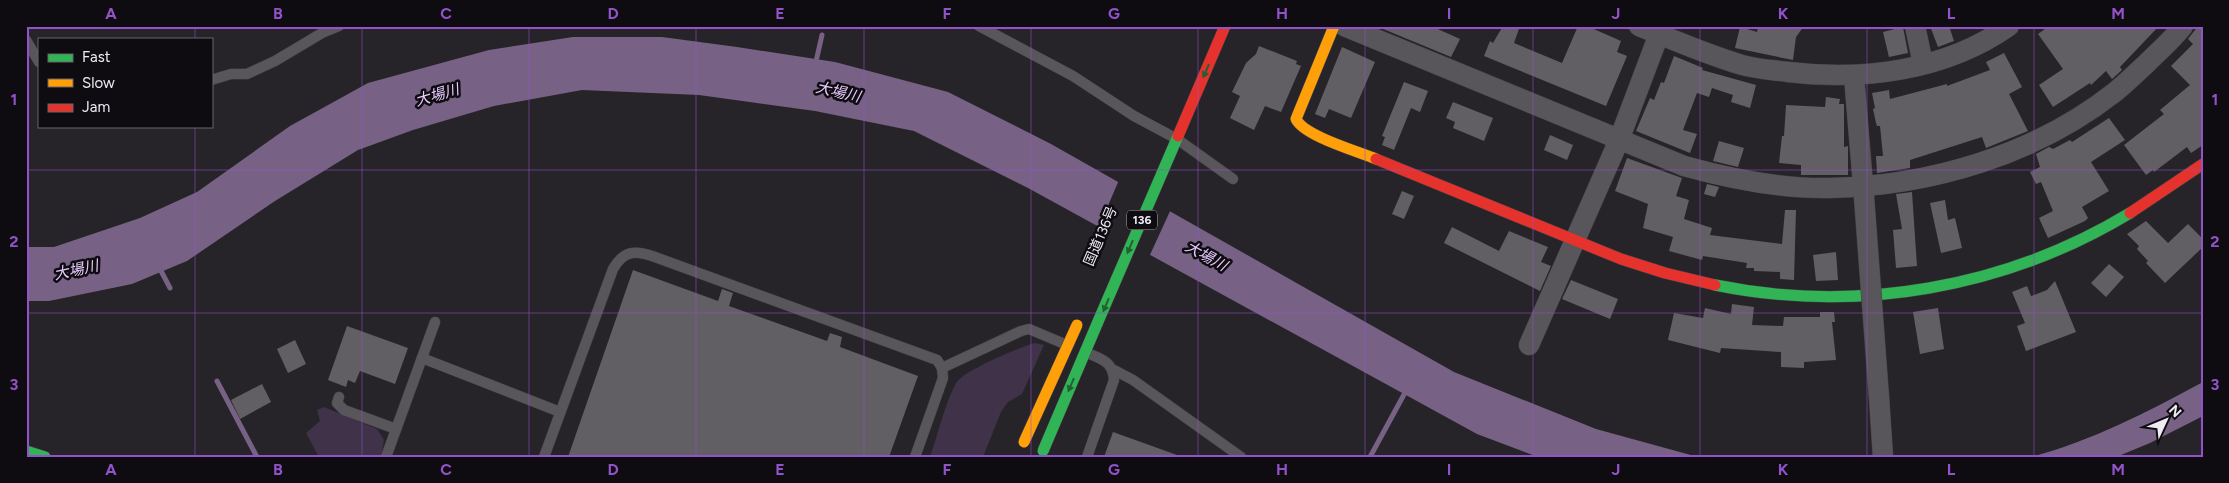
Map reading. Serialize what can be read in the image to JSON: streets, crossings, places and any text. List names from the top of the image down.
{
  "streets": {
    "main road": ["136"]
  },
  "water": ["大場川"],
  "legend": ["Fast", "Slow", "Jam"],
  "north": "top right",
  "grid": {
    "columns": [
      "A",
      "B",
      "C",
      "D",
      "E",
      "F",
      "G",
      "H",
      "I",
      "J",
      "K",
      "L",
      "M"
    ],
    "rows": ["1", "2", "3"]
  }
}
